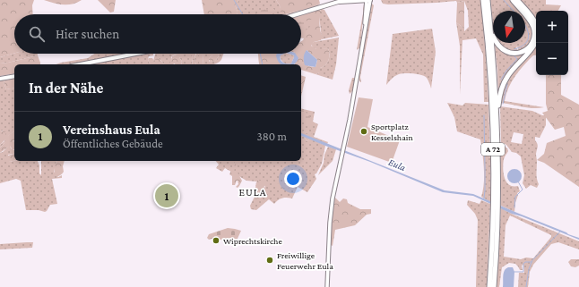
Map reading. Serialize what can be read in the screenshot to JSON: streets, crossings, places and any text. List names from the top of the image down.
{
  "streets": {
    "highway": ["A 72"]
  },
  "districts": ["EULA"],
  "water": ["Eula"],
  "places": ["Sportplatz Kesselshain", "Wiprechtskirche", "Freiwillige Feuerwehr Eula"],
  "north": "bottom",
  "page": {
    "map_buttons": ["+", "−"],
    "search": "Hier suchen",
    "heading": "In der Nähe",
    "list": [
      {
        "mark": "1",
        "name": "Vereinshaus Eula",
        "note": "Öffentliches Gebäude",
        "value": "380 m"
      }
    ],
    "pins": "1"
  }
}
